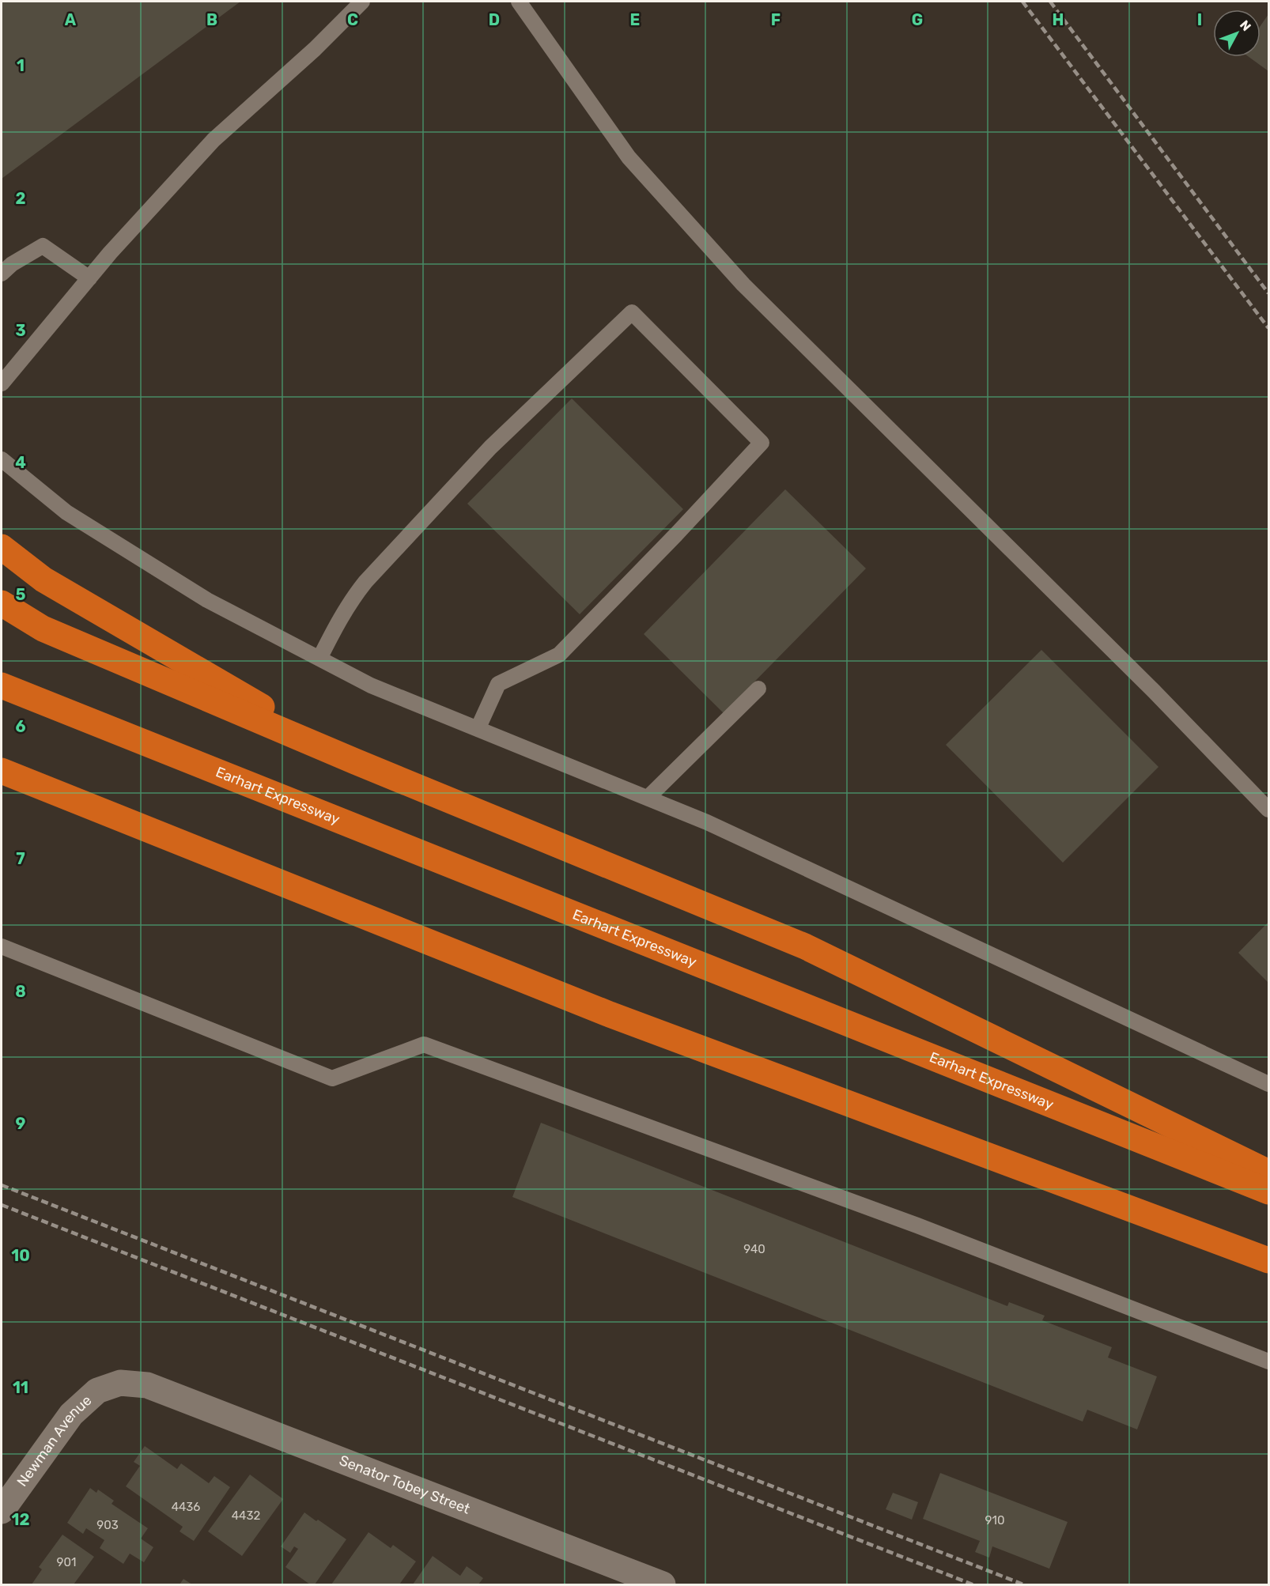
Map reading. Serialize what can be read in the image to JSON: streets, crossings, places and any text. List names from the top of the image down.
{
  "streets": {
    "highway": ["Earhart Expressway"],
    "street": ["Newman Avenue", "Senator Tobey Street"]
  },
  "crossings": [
    ["Newman Avenue", "Senator Tobey Street"]
  ],
  "house_numbers": [
    "940",
    "4436",
    "4432",
    "910",
    "903",
    "901"
  ],
  "north": "top right",
  "grid": {
    "columns": [
      "A",
      "B",
      "C",
      "D",
      "E",
      "F",
      "G",
      "H",
      "I"
    ],
    "rows": [
      "1",
      "2",
      "3",
      "4",
      "5",
      "6",
      "7",
      "8",
      "9",
      "10",
      "11",
      "12"
    ]
  }
}
